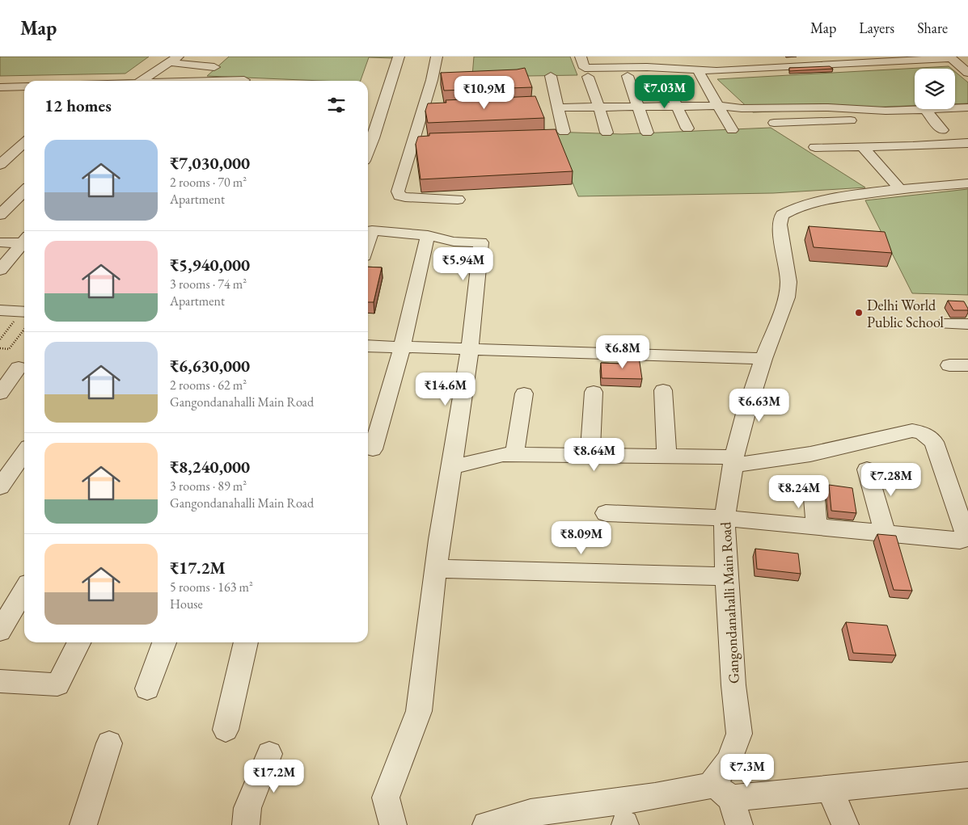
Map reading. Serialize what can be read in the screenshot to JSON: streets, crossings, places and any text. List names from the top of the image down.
{
  "streets": {
    "street": ["Gangondanahalli Main Road"]
  },
  "places": ["Delhi World Public School"],
  "page": {
    "header": "Map",
    "nav": ["Map", "Layers", "Share"],
    "price": [
      "₹7.03M",
      "₹10.9M",
      "₹5.94M",
      "₹6.8M",
      "₹14.6M",
      "₹6.63M",
      "₹8.64M",
      "₹7.28M",
      "₹8.24M",
      "₹8.09M",
      "₹7.3M",
      "₹17.2M"
    ],
    "heading": "12 homes",
    "list": [
      {
        "name": "₹7,030,000",
        "note": "2 rooms · 70 m² · Apartment"
      },
      {
        "name": "₹5,940,000",
        "note": "3 rooms · 74 m² · Apartment"
      },
      {
        "name": "₹6,630,000",
        "note": "2 rooms · 62 m² · Gangondanahalli Main Road"
      },
      {
        "name": "₹8,240,000",
        "note": "3 rooms · 89 m² · Gangondanahalli Main Road"
      },
      {
        "name": "₹17.2M",
        "note": "5 rooms · 163 m² · House"
      }
    ]
  }
}
